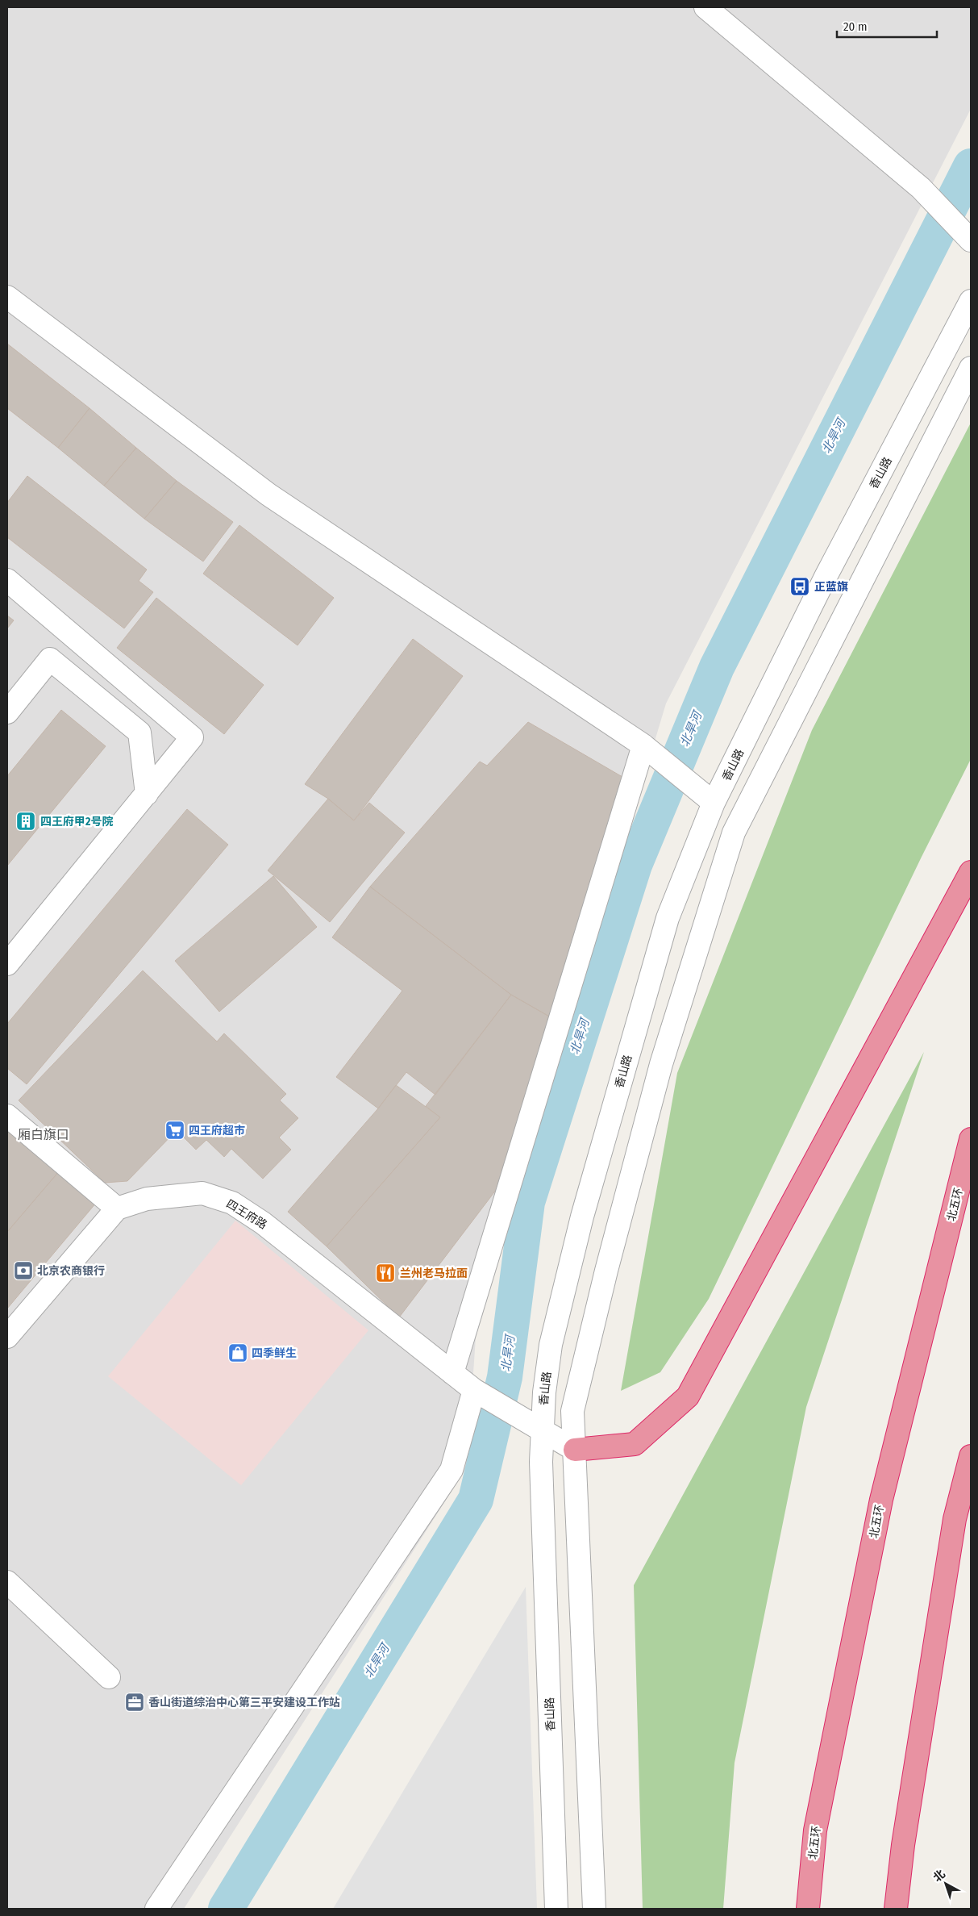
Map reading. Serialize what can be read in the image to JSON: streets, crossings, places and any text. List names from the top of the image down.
{
  "streets": {
    "highway": ["北五环"],
    "street": ["香山路", "四王府路"]
  },
  "crossings": [
    ["香山路", "四王府路"]
  ],
  "districts": ["厢白旗口"],
  "water": ["北旱河"],
  "places": {
    "bus stop": ["正蓝旗"],
    "building": ["四王府甲2号院"],
    "supermarket": ["四王府超市"],
    "bank": ["北京农商银行"],
    "restaurant": ["兰州老马拉面"],
    "shop": ["四季鲜生"],
    "office": ["香山街道综治中心第三平安建设工作站"]
  },
  "scale_bar": "20 m",
  "north": "top left"
}
